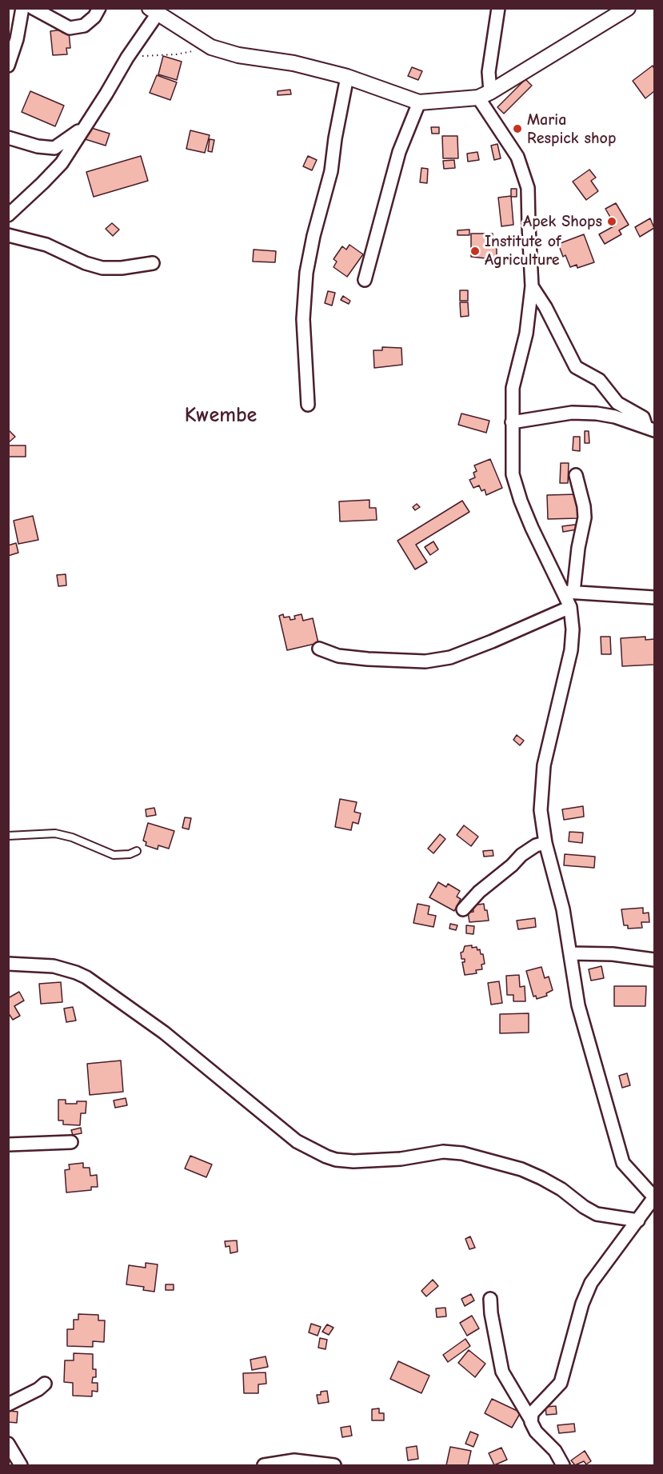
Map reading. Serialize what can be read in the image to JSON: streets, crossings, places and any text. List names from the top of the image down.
{
  "districts": ["Kwembe"],
  "places": ["Maria Respick shop", "Apek Shops", "Institute of Agriculture"]
}
